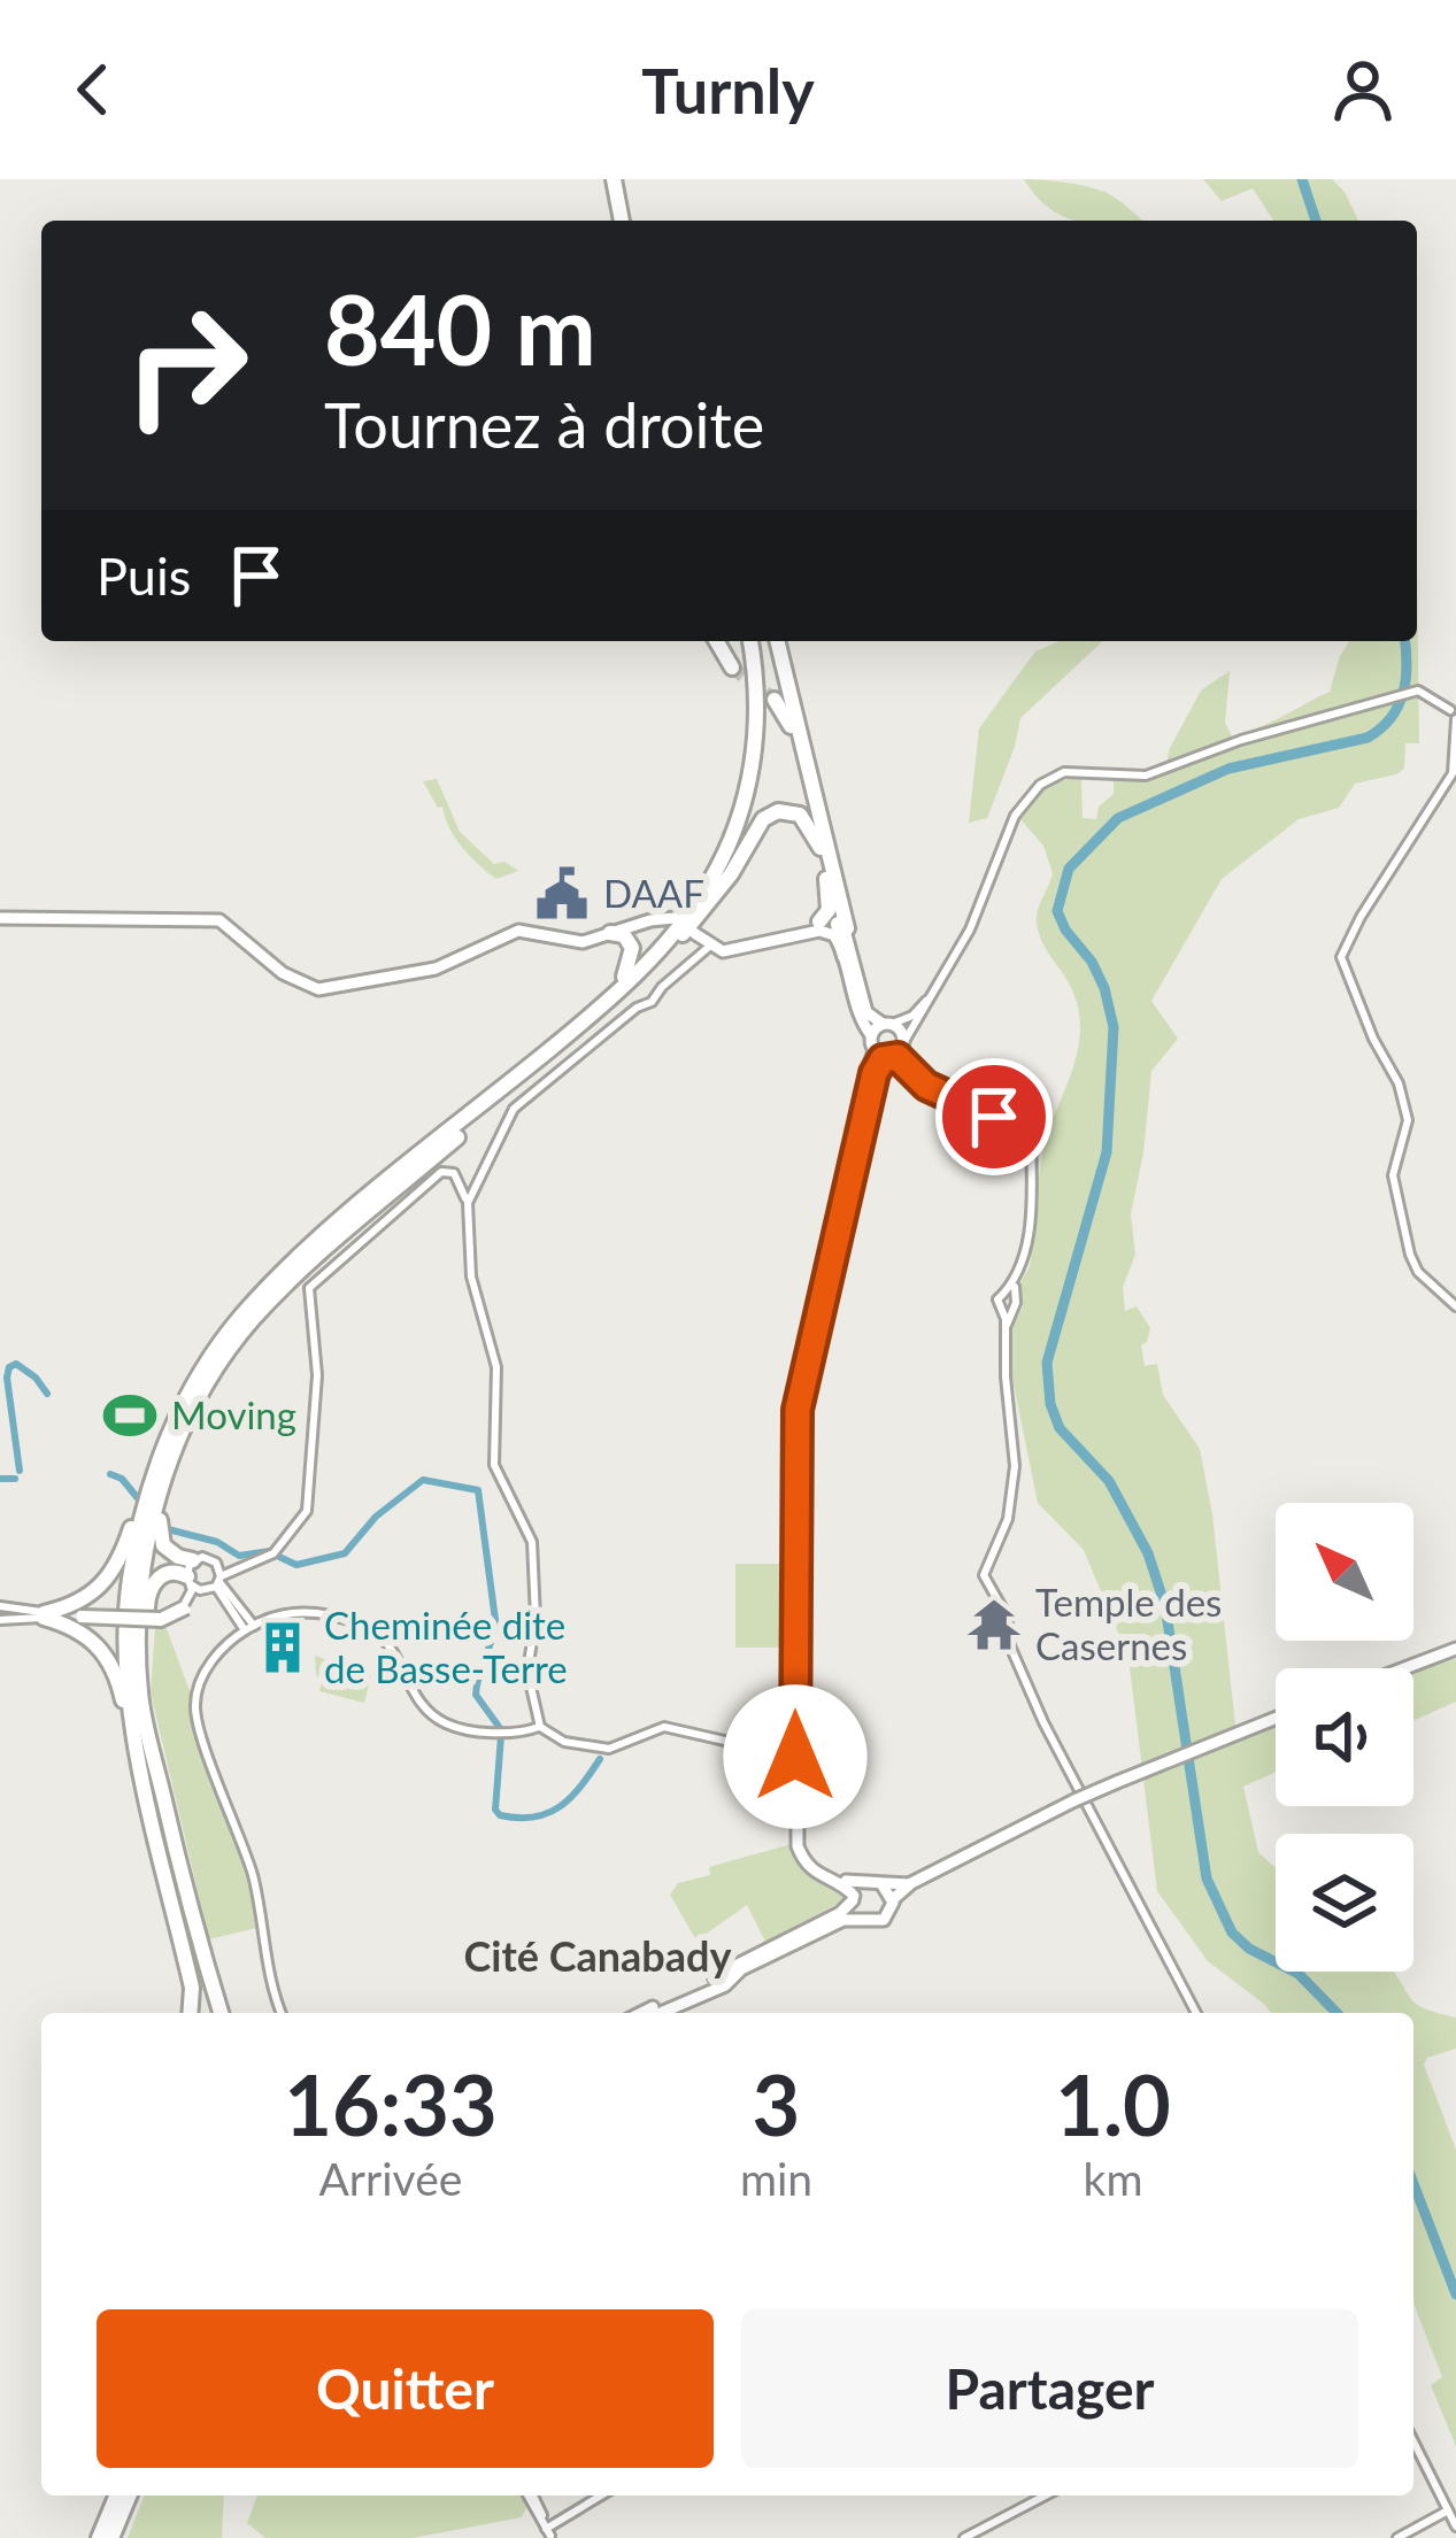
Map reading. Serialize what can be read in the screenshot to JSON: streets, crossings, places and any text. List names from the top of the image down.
{
  "districts": ["Cité Canabady"],
  "places": {
    "public building": ["DAAF"],
    "sports": ["Moving"],
    "temple": ["Temple des Casernes"],
    "building": ["Cheminée dite de Basse-Terre"]
  },
  "north": "top left",
  "page": {
    "header": "Turnly",
    "turn": ["840 m", "Tournez à droite"],
    "then": "Puis",
    "eta": [
      "16:33",
      "Arrivée",
      "3",
      "min",
      "1.0",
      "km"
    ],
    "buttons": ["Quitter", "Partager"]
  }
}
